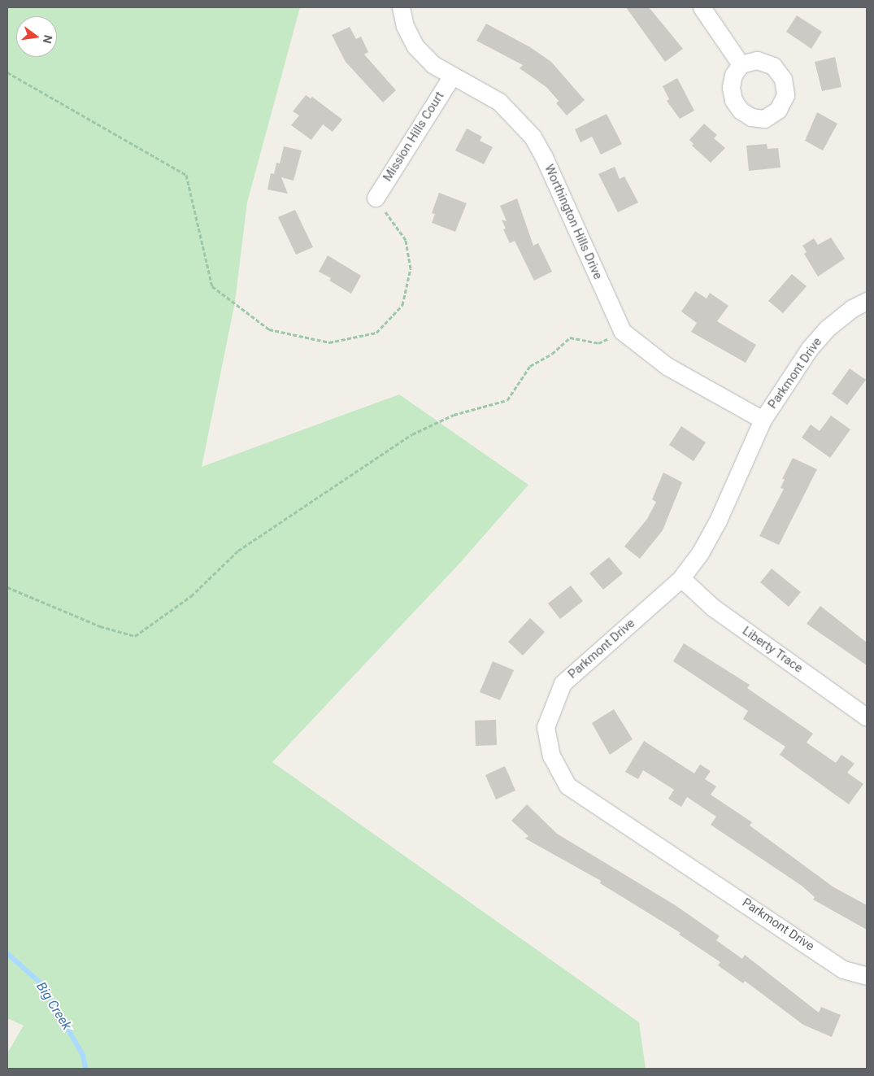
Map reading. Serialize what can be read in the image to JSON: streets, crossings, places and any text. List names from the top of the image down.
{
  "streets": {
    "street": [
      "Mission Hills Court",
      "Worthington Hills Drive",
      "Parkmont Drive",
      "Liberty Trace"
    ]
  },
  "crossings": [
    ["Mission Hills Court", "Worthington Hills Drive"],
    ["Worthington Hills Drive", "Parkmont Drive"],
    ["Parkmont Drive", "Liberty Trace"]
  ],
  "water": ["Big Creek"],
  "north": "right"
}
